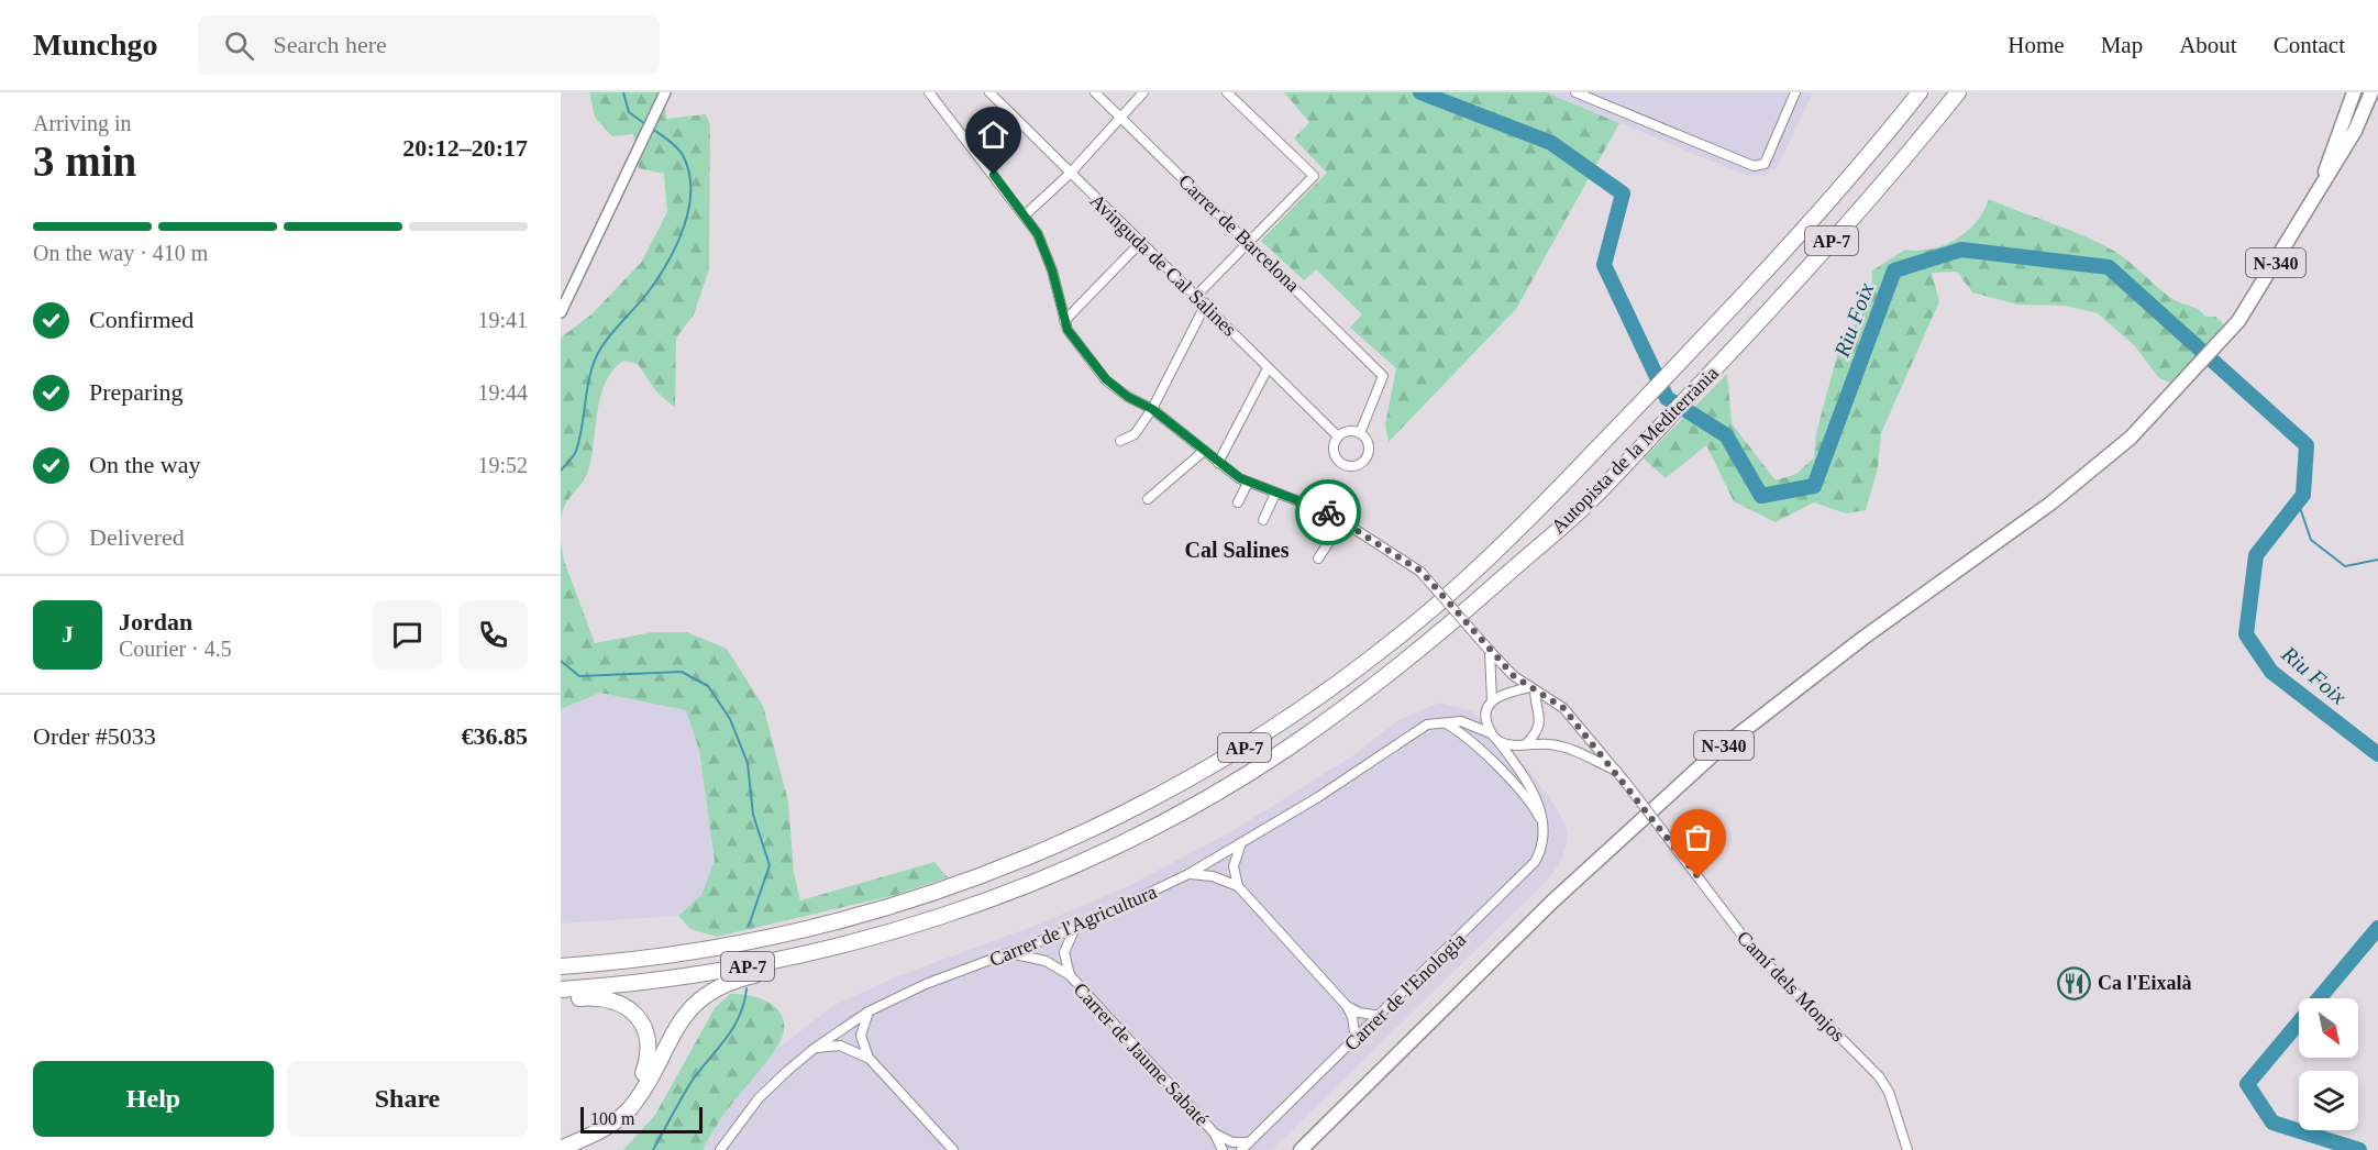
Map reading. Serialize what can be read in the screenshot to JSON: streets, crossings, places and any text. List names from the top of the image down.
{
  "streets": {
    "highway": ["AP-7", "N-340", "Autopista de la Mediterrània"],
    "street": [
      "Carrer de Barcelona",
      "Avinguda de Cal Salines",
      "Carrer de l'Agricultura",
      "Camí dels Monjos",
      "Carrer de l'Enologia",
      "Carrer de Jaume Sabaté"
    ]
  },
  "crossings": [
    ["Carrer de Barcelona", "Avinguda de Cal Salines"],
    ["Carrer de l'Agricultura", "Carrer de Jaume Sabaté"],
    ["Camí dels Monjos", "Carrer de l'Enologia"],
    ["Carrer de l'Enologia", "Carrer de Jaume Sabaté"]
  ],
  "districts": ["Cal Salines"],
  "water": ["Riu Foix"],
  "places": {
    "restaurant": ["Ca l'Eixalà"]
  },
  "scale_bar": "100 m",
  "north": "bottom right",
  "page": {
    "header": "Munchgo",
    "search": "Search here",
    "nav": [
      "Home",
      "Map",
      "About",
      "Contact"
    ],
    "heading": ["3 min", "Arriving in", "20:12–20:17"],
    "panel": [
      "Jordan",
      "Courier · 4.5",
      "Order #5033",
      "€36.85"
    ],
    "bar": "On the way · 410 m",
    "list": [
      ["Confirmed", "19:41"],
      ["Preparing", "19:44"],
      ["On the way", "19:52"],
      "Delivered"
    ],
    "round": "J",
    "buttons": ["Help", "Share"],
    "scale": "100 m"
  }
}
